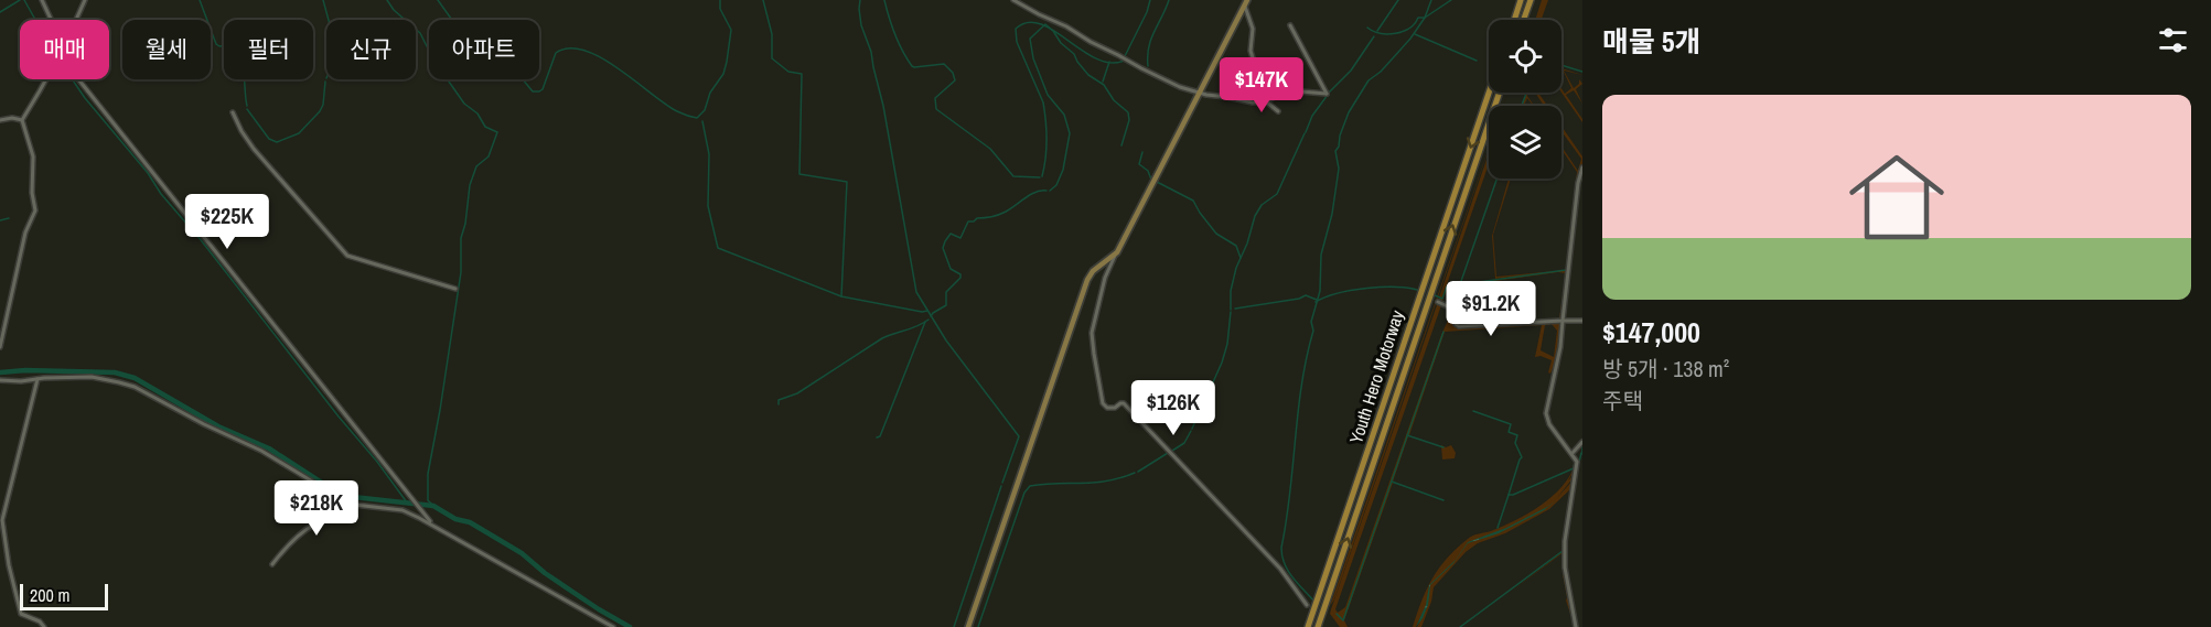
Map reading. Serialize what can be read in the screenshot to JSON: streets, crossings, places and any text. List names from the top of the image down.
{
  "streets": {
    "highway": ["Youth Hero Motorway"]
  },
  "scale_bar": "200 m",
  "page": {
    "heading": "매물 5개",
    "chip": [
      "매매",
      "월세",
      "필터",
      "신규",
      "아파트"
    ],
    "price": [
      "$147K",
      "$225K",
      "$91.2K",
      "$126K",
      "$218K"
    ],
    "list": [
      {
        "name": "$147,000",
        "note": "방 5개 · 138 m² · 주택"
      }
    ],
    "scale": "200 m"
  }
}
